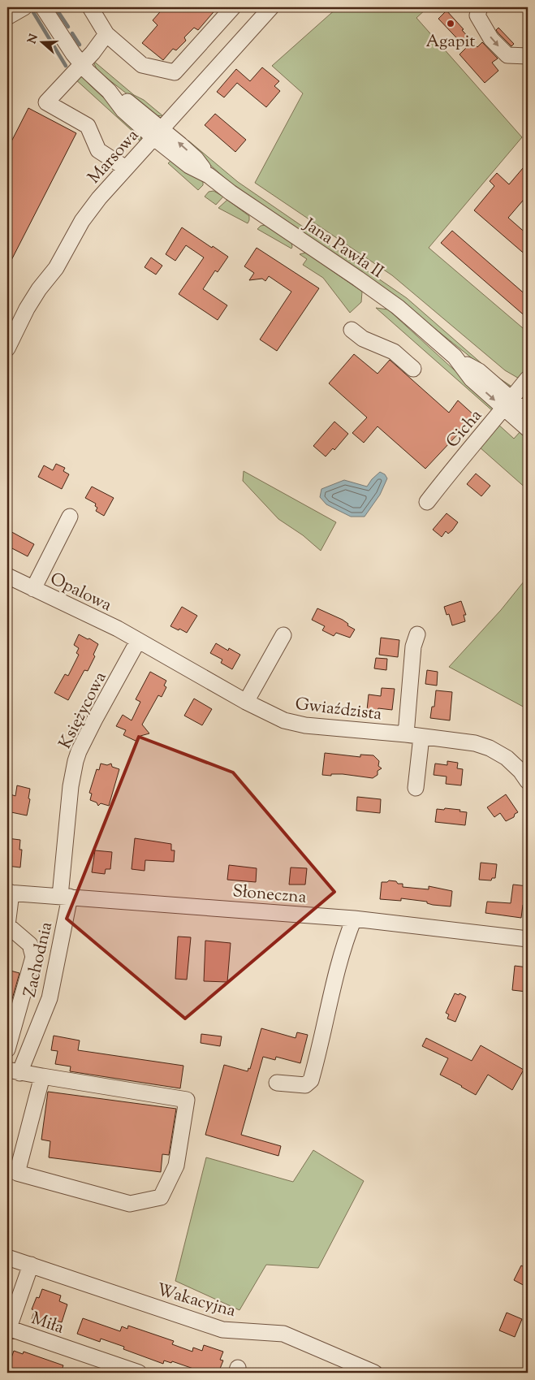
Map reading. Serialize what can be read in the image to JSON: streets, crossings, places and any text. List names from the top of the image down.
{
  "streets": {
    "street": [
      "Marsowa",
      "Jana Pawła II",
      "Cicha",
      "Opalowa",
      "Gwiaździsta",
      "Księżycowa",
      "Słoneczna",
      "Zachodnia",
      "Wakacyjna",
      "Miła"
    ]
  },
  "crossings": [
    ["Marsowa", "Jana Pawła II"],
    ["Jana Pawła II", "Cicha"],
    ["Opalowa", "Gwiaździsta"],
    ["Opalowa", "Księżycowa"],
    ["Gwiaździsta", "Księżycowa"],
    ["Księżycowa", "Słoneczna"],
    ["Księżycowa", "Zachodnia"],
    ["Słoneczna", "Zachodnia"],
    ["Wakacyjna", "Miła"]
  ],
  "places": ["Agapit"],
  "north": "left"
}
